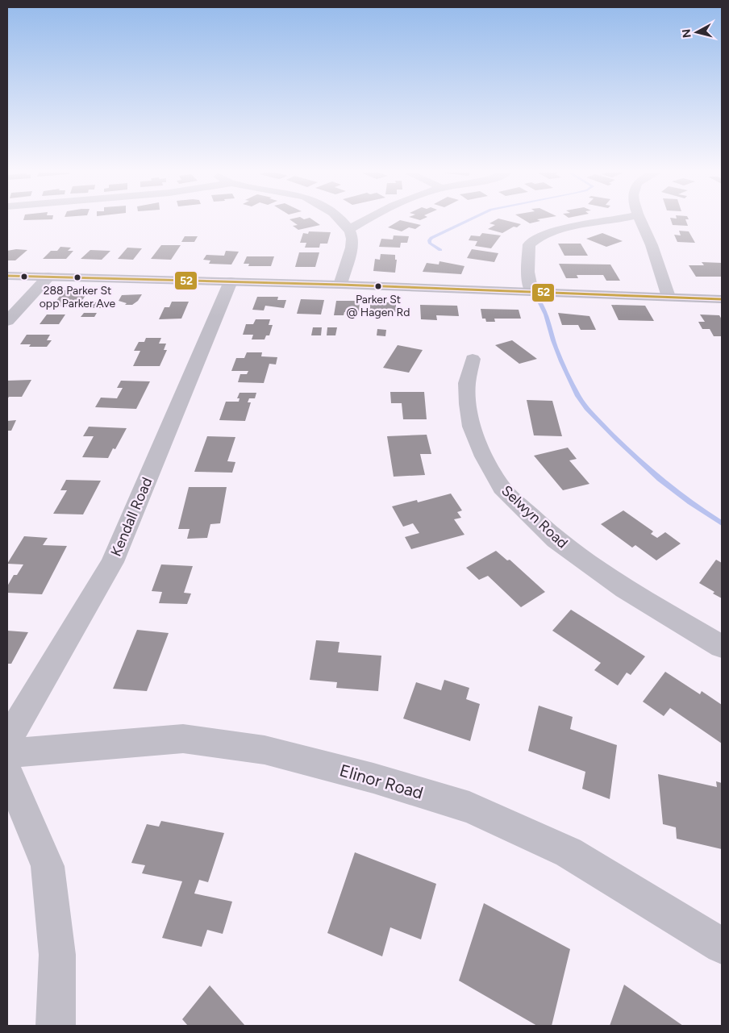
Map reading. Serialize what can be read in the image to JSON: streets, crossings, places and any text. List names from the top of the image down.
{
  "streets": {
    "street": ["Kendall Road", "Selwyn Road", "Elinor Road"]
  },
  "places": ["288 Parker St opp Parker Ave", "Parker St @ Hagen Rd"],
  "lines": ["transit line 52"],
  "north": "left"
}
